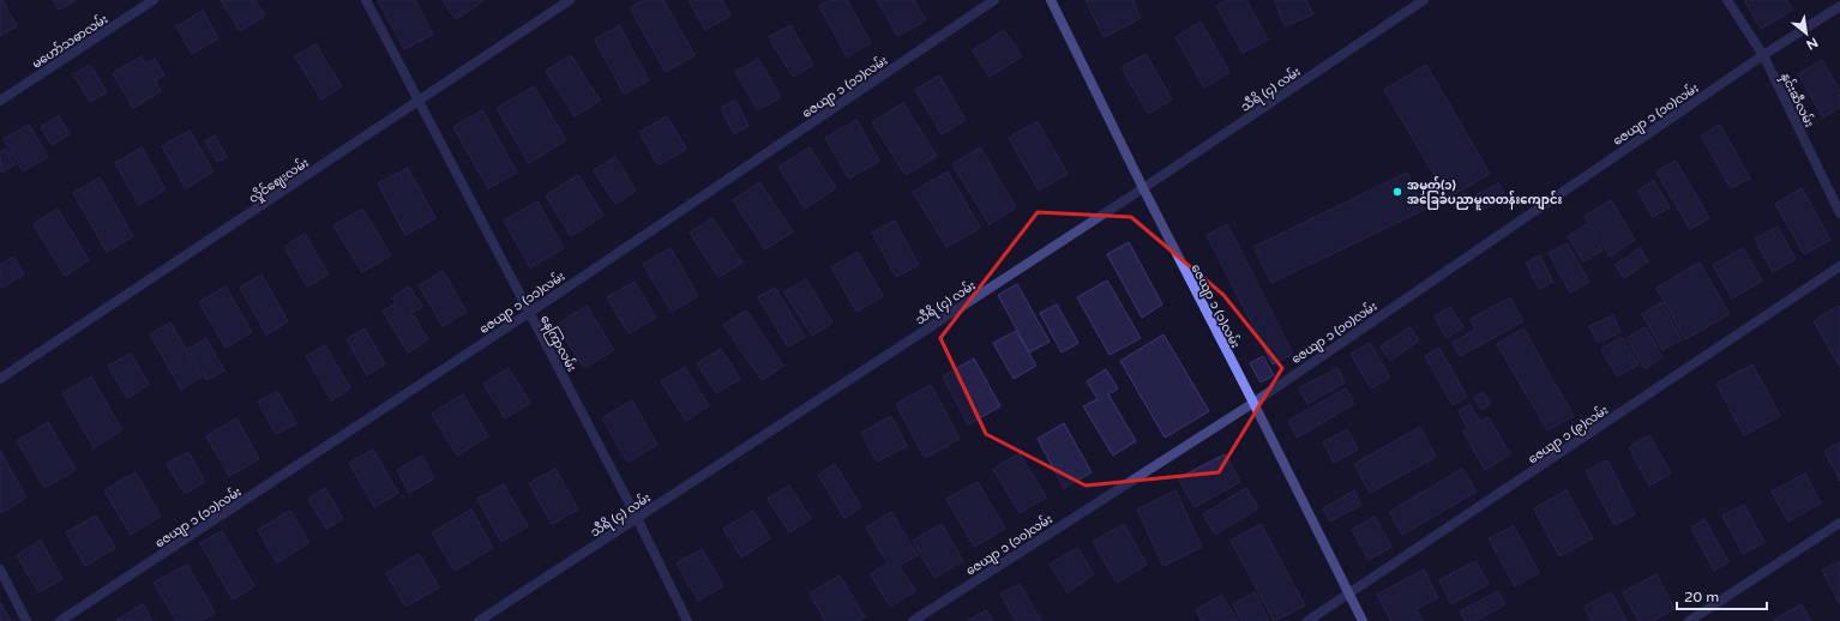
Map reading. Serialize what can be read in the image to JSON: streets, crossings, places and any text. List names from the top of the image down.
{
  "streets": {
    "street": [
      "မဟော်သဓာလမ်း",
      "ဇေယျာ ၁ (၁၁)လမ်း",
      "သီရိ (၄) လမ်း",
      "နှင်းဆီလမ်း",
      "ဇေယျာ ၁ (၁၀)လမ်း",
      "လှိုင်ဈေးလမ်း",
      "ဇေယျာ ၁ (၁)လမ်း",
      "နေကြာလမ်း",
      "ဇေယျာ ၁ (၉)လမ်း"
    ]
  },
  "crossings": [
    ["ဇေယျာ ၁ (၁၁)လမ်း", "နေကြာလမ်း"],
    ["သီရိ (၄) လမ်း", "ဇေယျာ ၁ (၁)လမ်း"],
    ["သီရိ (၄) လမ်း", "နေကြာလမ်း"],
    ["နှင်းဆီလမ်း", "ဇေယျာ ၁ (၁၀)လမ်း"],
    ["ဇေယျာ ၁ (၁၀)လမ်း", "ဇေယျာ ၁ (၁)လမ်း"],
    ["လှိုင်ဈေးလမ်း", "နေကြာလမ်း"],
    ["ဇေယျာ ၁ (၁)လမ်း", "ဇေယျာ ၁ (၉)လမ်း"]
  ],
  "places": ["အမှတ်(၁) အခြေခံပညာမူလတန်းကျောင်း"],
  "scale_bar": "20 m",
  "north": "bottom right"
}
